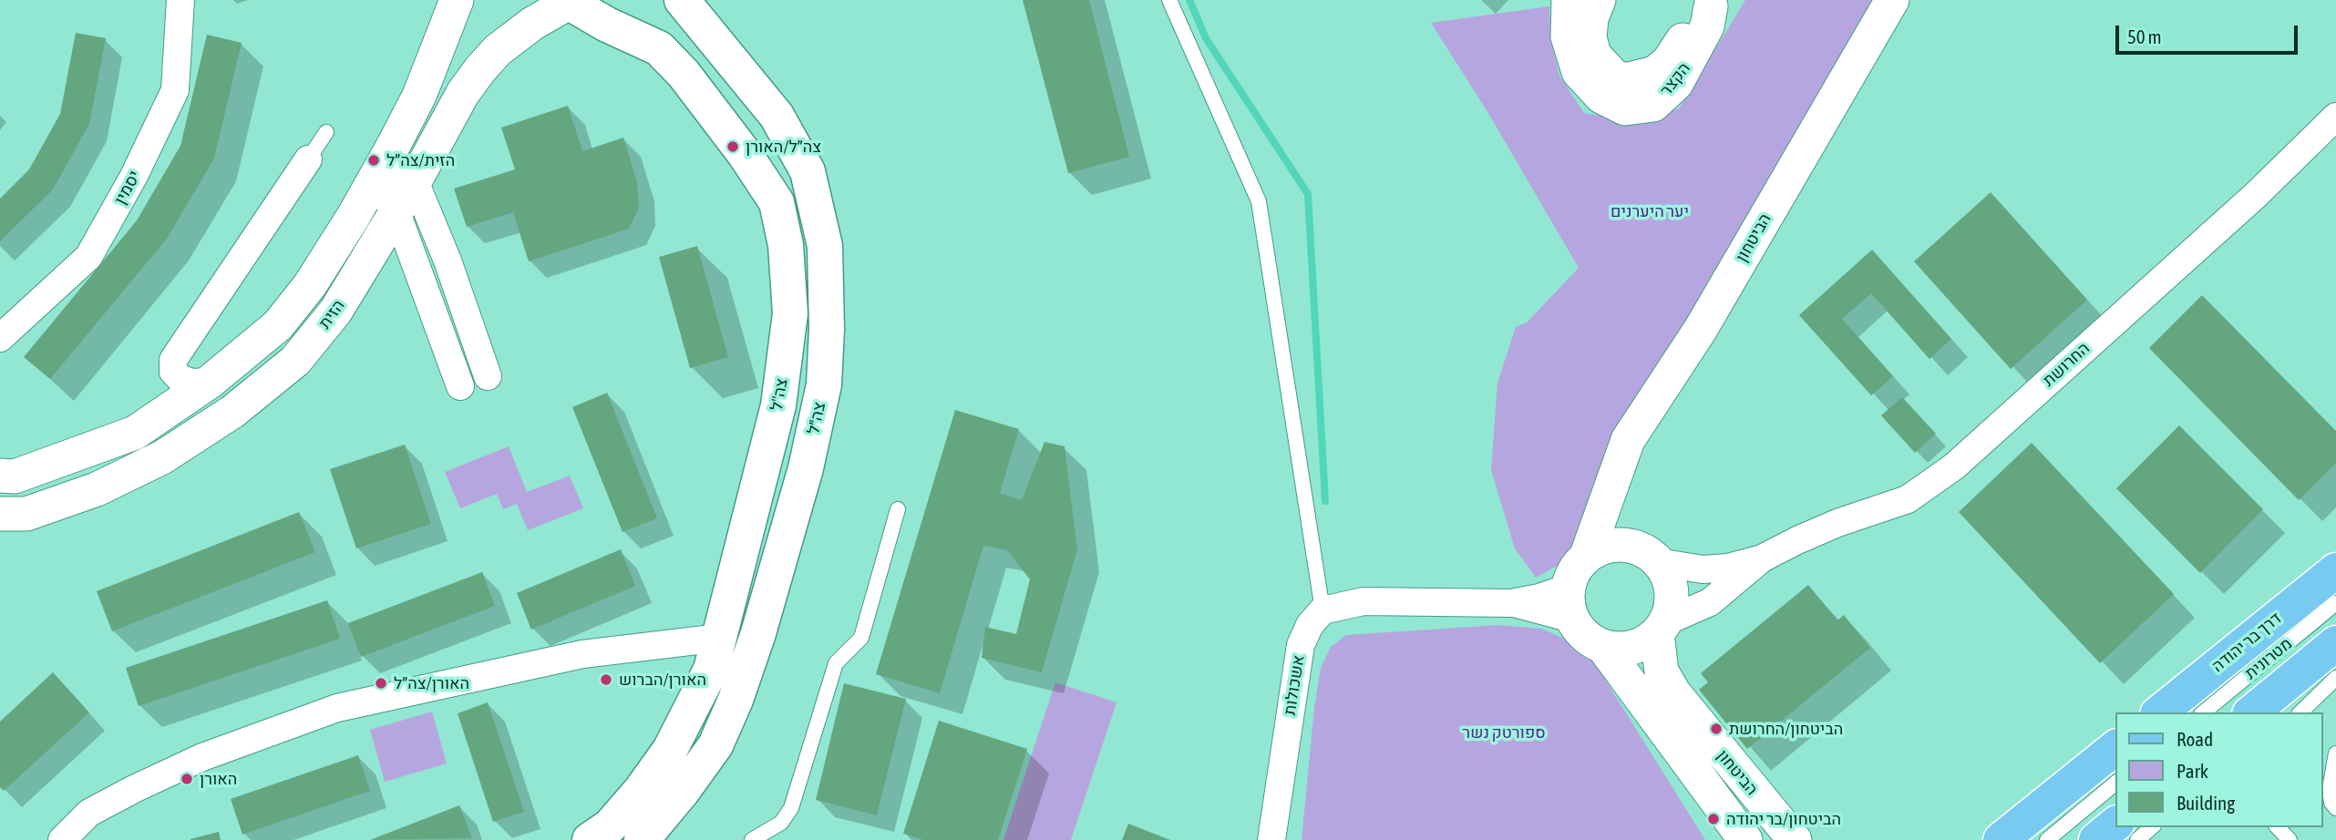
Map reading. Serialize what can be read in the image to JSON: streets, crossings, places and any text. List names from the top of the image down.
{
  "streets": {
    "main road": ["צה\"ל", "צה״ל", "דרך בר יהודה"],
    "street": [
      "הקצר",
      "יסמין",
      "הביטחון",
      "הזית",
      "החרושת",
      "אשכולות"
    ],
    "lane": ["מטרונית"]
  },
  "crossings": [
    ["הביטחון", "החרושת"],
    ["הזית", "צה\"ל"]
  ],
  "parks": ["יער היערנים", "ספורטק נשר"],
  "places": [
    "צה״ל/האורן",
    "הזית/צה״ל",
    "האורן/הברוש",
    "האורן/צה״ל",
    "הביטחון/החרושת",
    "האורן",
    "הביטחון/בר יהודה"
  ],
  "legend": ["Road", "Park", "Building"],
  "scale_bar": "50 m"
}
